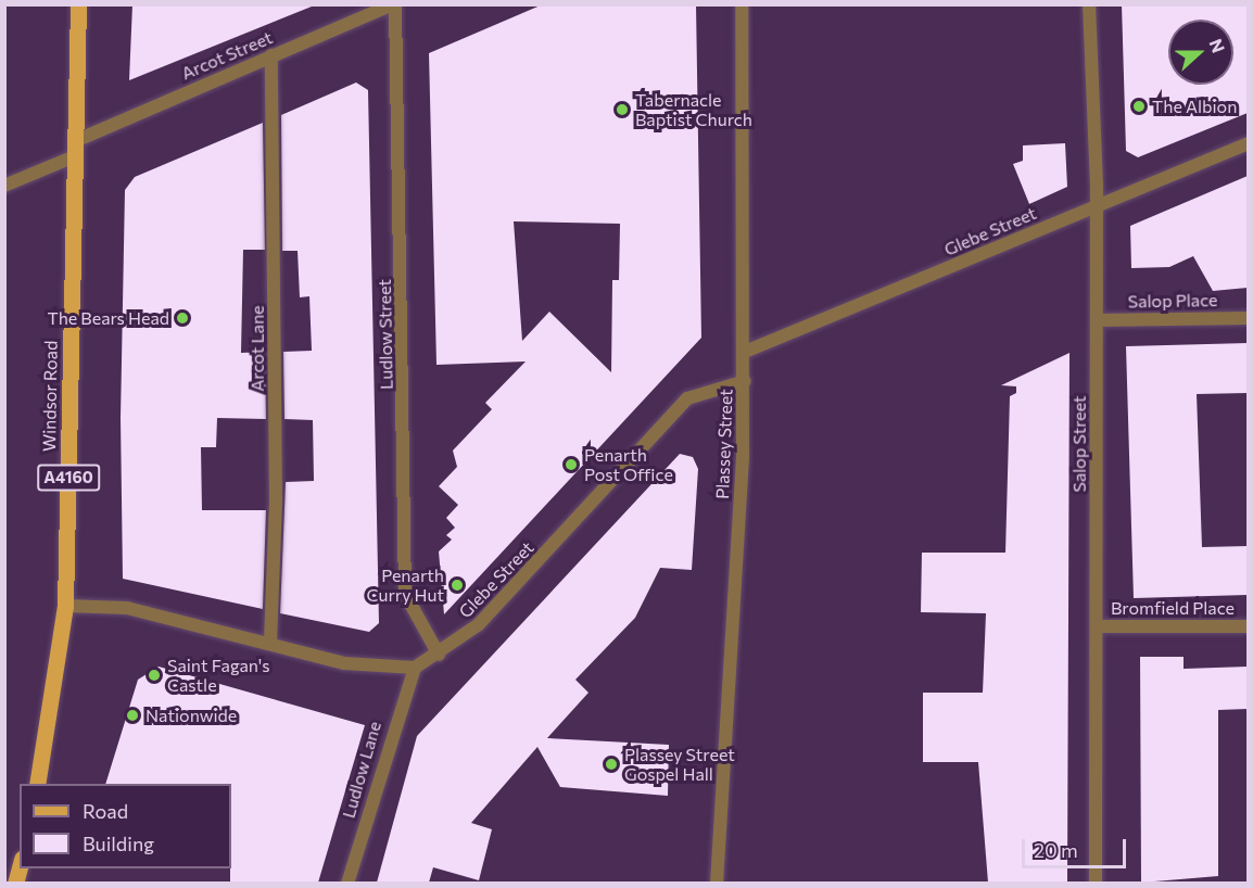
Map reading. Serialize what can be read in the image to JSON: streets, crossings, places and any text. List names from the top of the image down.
{
  "streets": {
    "main road": ["Windsor Road", "A4160"],
    "street": [
      "Arcot Street",
      "Glebe Street",
      "Salop Place",
      "Ludlow Street",
      "Arcot Lane",
      "Plassey Street",
      "Salop Street",
      "Bromfield Place",
      "Ludlow Lane"
    ]
  },
  "crossings": [
    ["Arcot Street", "Ludlow Street"],
    ["Arcot Street", "Arcot Lane"],
    ["Arcot Street", "Windsor Road"],
    ["Glebe Street", "Ludlow Street"],
    ["Glebe Street", "Plassey Street"],
    ["Glebe Street", "Salop Street"],
    ["Glebe Street", "Ludlow Lane"],
    ["Salop Place", "Salop Street"],
    ["Salop Street", "Bromfield Place"]
  ],
  "places": [
    "The Albion",
    "Tabernacle Baptist Church",
    "The Bears Head",
    "Penarth Post Office",
    "Penarth Curry Hut",
    "Saint Fagan's Castle",
    "Nationwide",
    "Plassey Street Gospel Hall"
  ],
  "legend": ["Road", "Building"],
  "scale_bar": "20 m",
  "north": "right"
}
